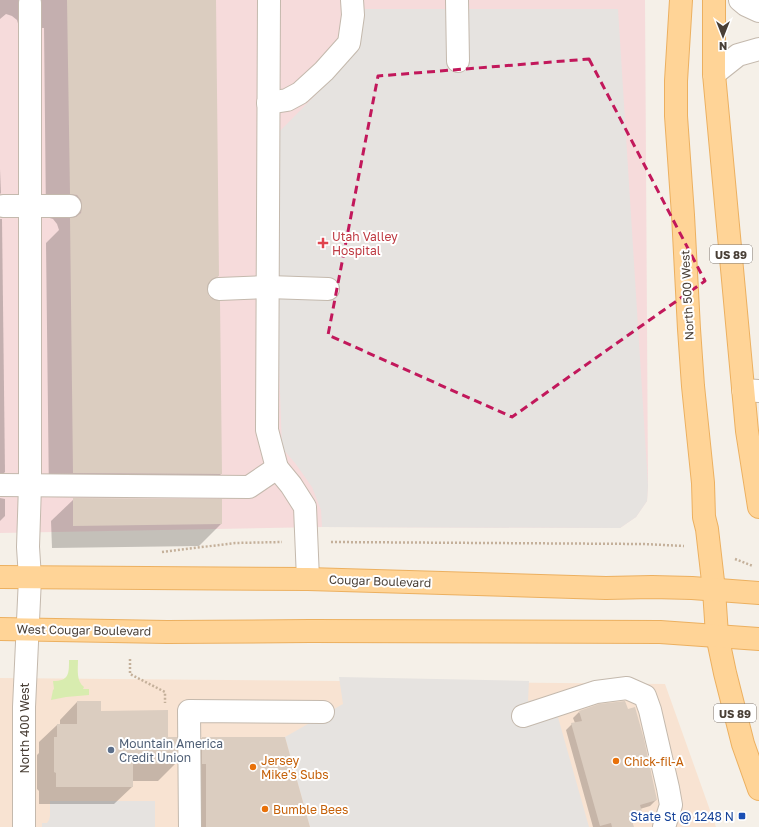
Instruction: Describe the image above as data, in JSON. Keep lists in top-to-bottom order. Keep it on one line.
{"streets":{"main road":["US 89","North 500 West","Cougar Boulevard","West Cougar Boulevard"],"lane":["North 400 West"]},"crossings":[["US 89","North 500 West"],["US 89","Cougar Boulevard"],["US 89","West Cougar Boulevard"],["North 500 West","Cougar Boulevard"],["Cougar Boulevard","North 400 West"],["West Cougar Boulevard","North 400 West"]],"places":{"health":["Utah Valley Hospital"],"other":["Mountain America Credit Union","Chick-fil-A","Jersey Mike's Subs","Bumble Bees"],"transit":["State St @ 1248 N"]},"north":"bottom"}
